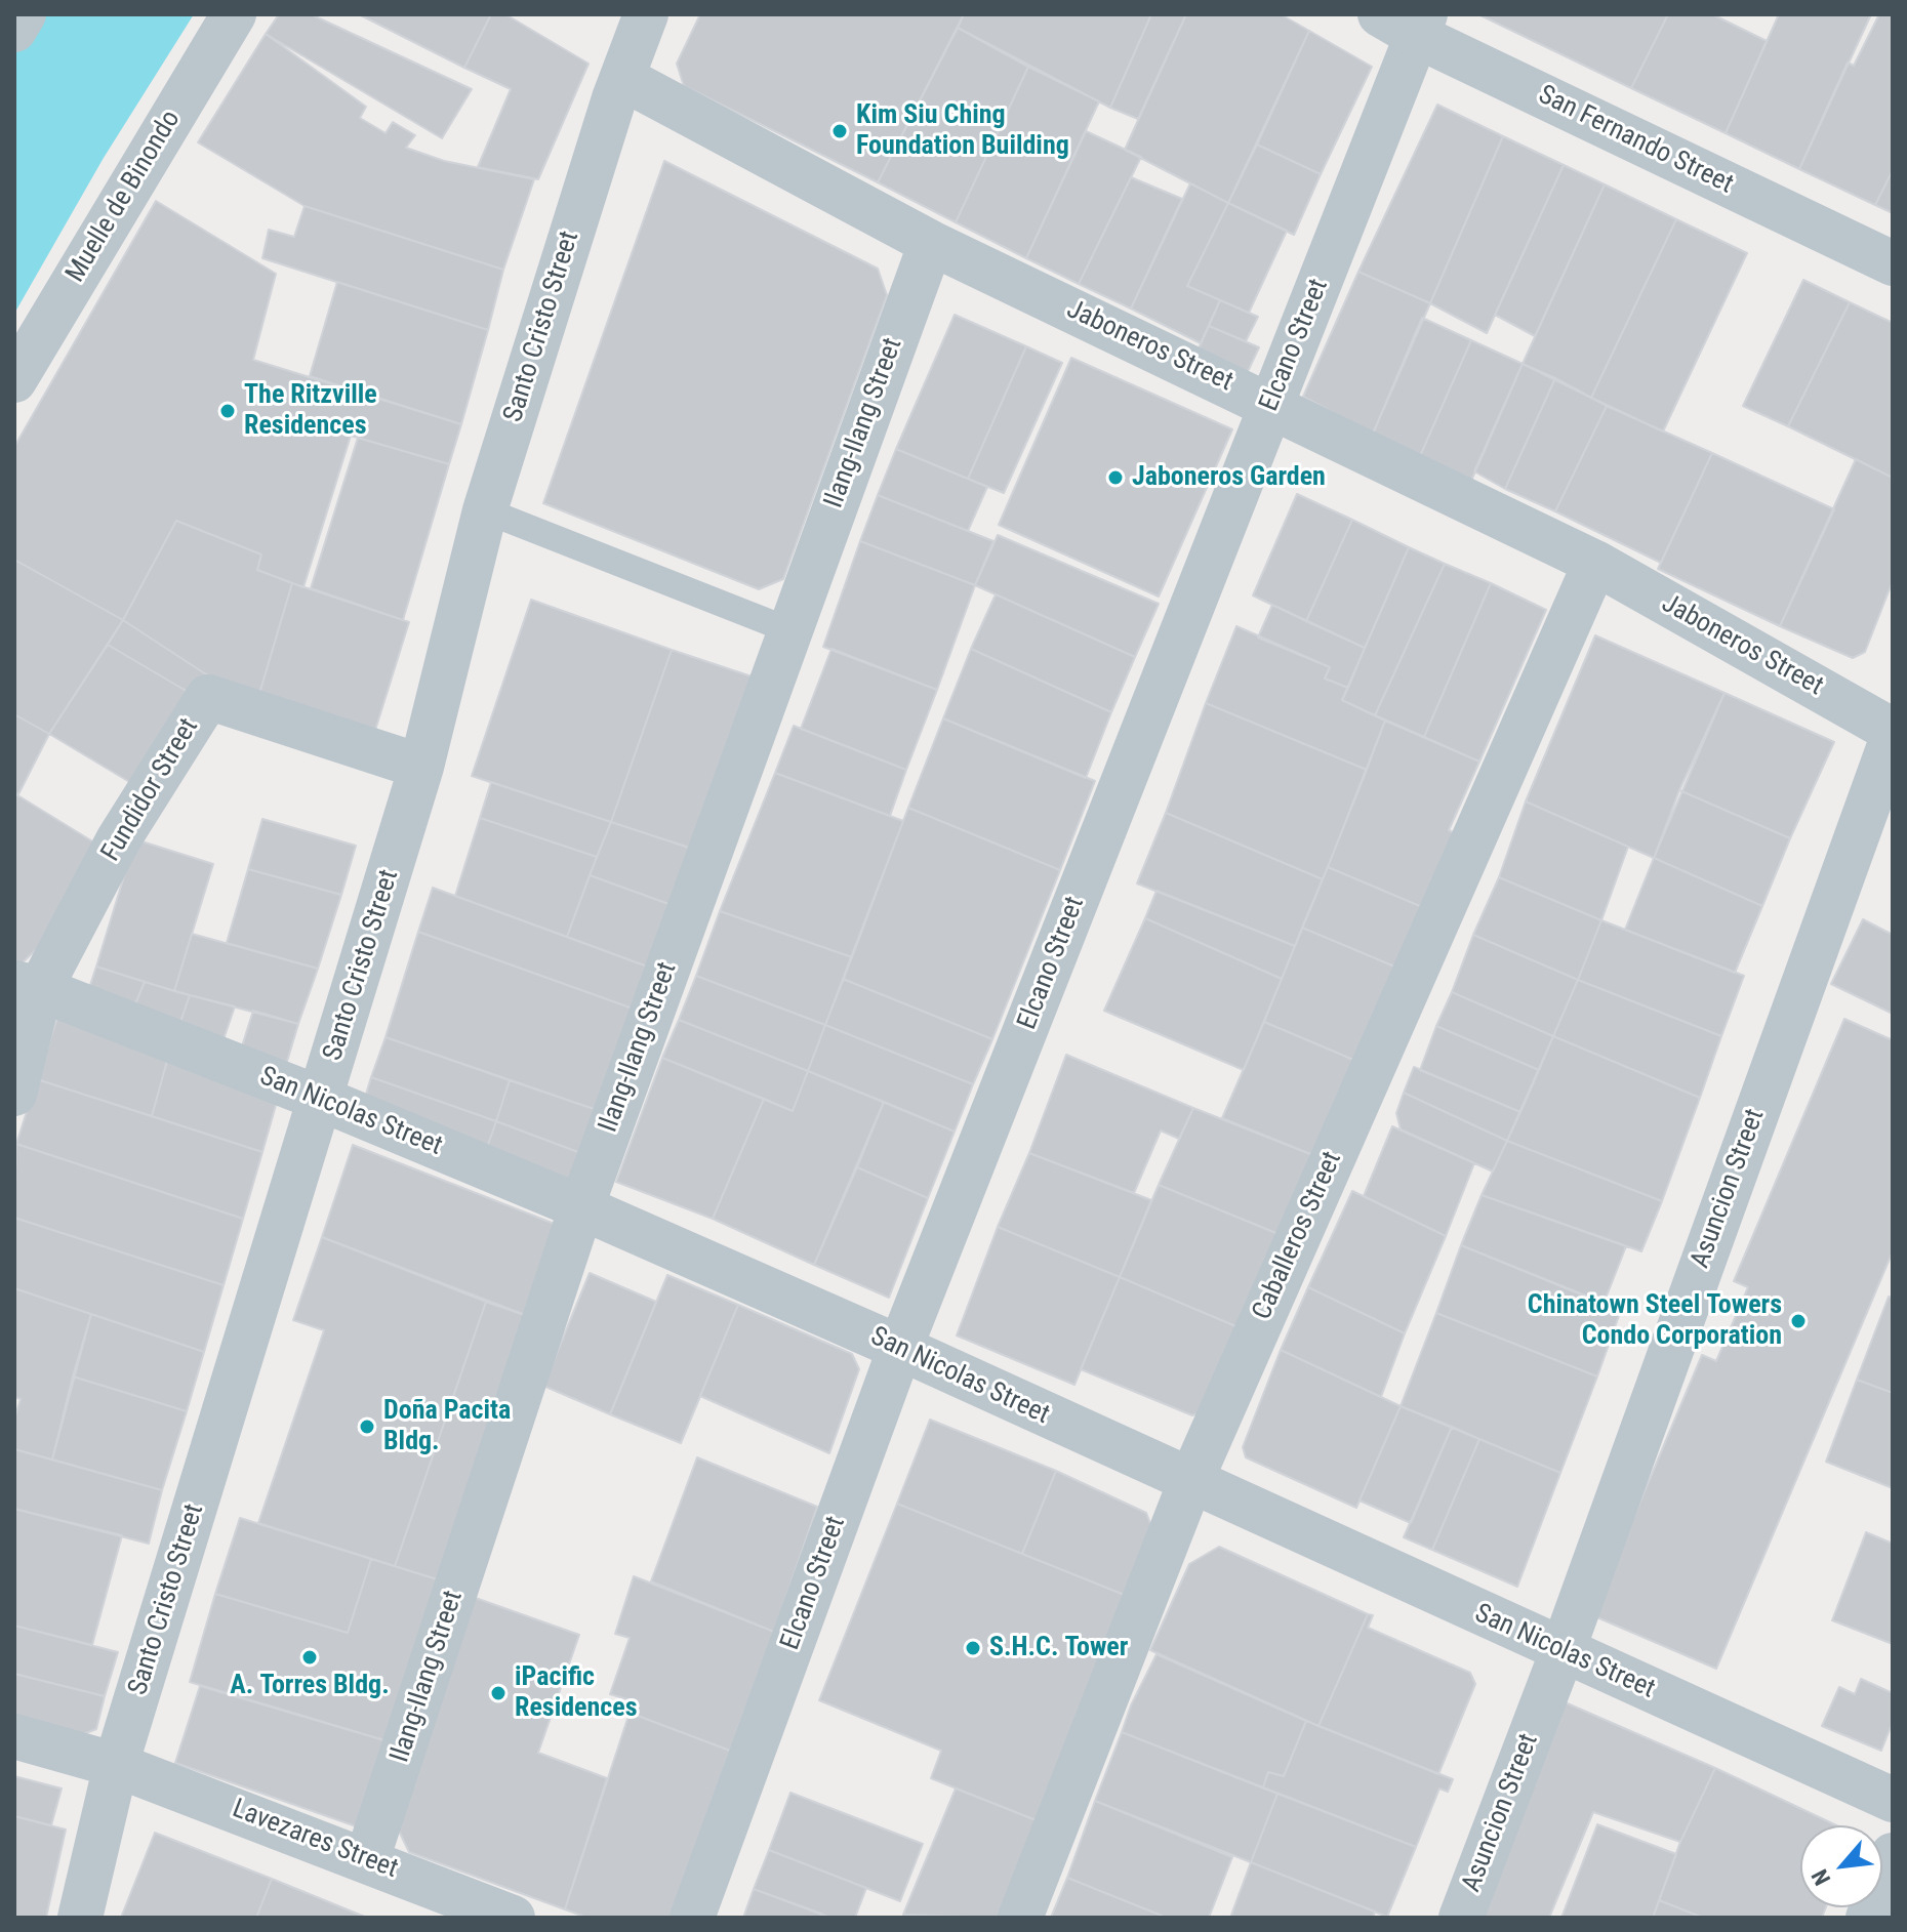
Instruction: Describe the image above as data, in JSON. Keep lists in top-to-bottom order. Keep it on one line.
{"streets":{"street":["San Fernando Street","Muelle de Binondo","Santo Cristo Street","Elcano Street","Jaboneros Street","Ilang-Ilang Street","Fundidor Street","San Nicolas Street","Asuncion Street","Caballeros Street","Lavezares Street"]},"crossings":[["San Fernando Street","Elcano Street"],["Santo Cristo Street","Jaboneros Street"],["Santo Cristo Street","Fundidor Street"],["Santo Cristo Street","San Nicolas Street"],["Santo Cristo Street","Lavezares Street"],["Elcano Street","Jaboneros Street"],["Elcano Street","San Nicolas Street"],["Jaboneros Street","Ilang-Ilang Street"],["Jaboneros Street","Asuncion Street"],["Jaboneros Street","Caballeros Street"],["Ilang-Ilang Street","San Nicolas Street"],["Ilang-Ilang Street","Lavezares Street"],["Fundidor Street","San Nicolas Street"],["San Nicolas Street","Asuncion Street"],["San Nicolas Street","Caballeros Street"]],"places":["Kim Siu Ching Foundation Building","The Ritzville Residences","Jaboneros Garden","Chinatown Steel Towers Condo Corporation","Doña Pacita Bldg.","S.H.C. Tower","A. Torres Bldg.","iPacific Residences"],"north":"bottom left"}
